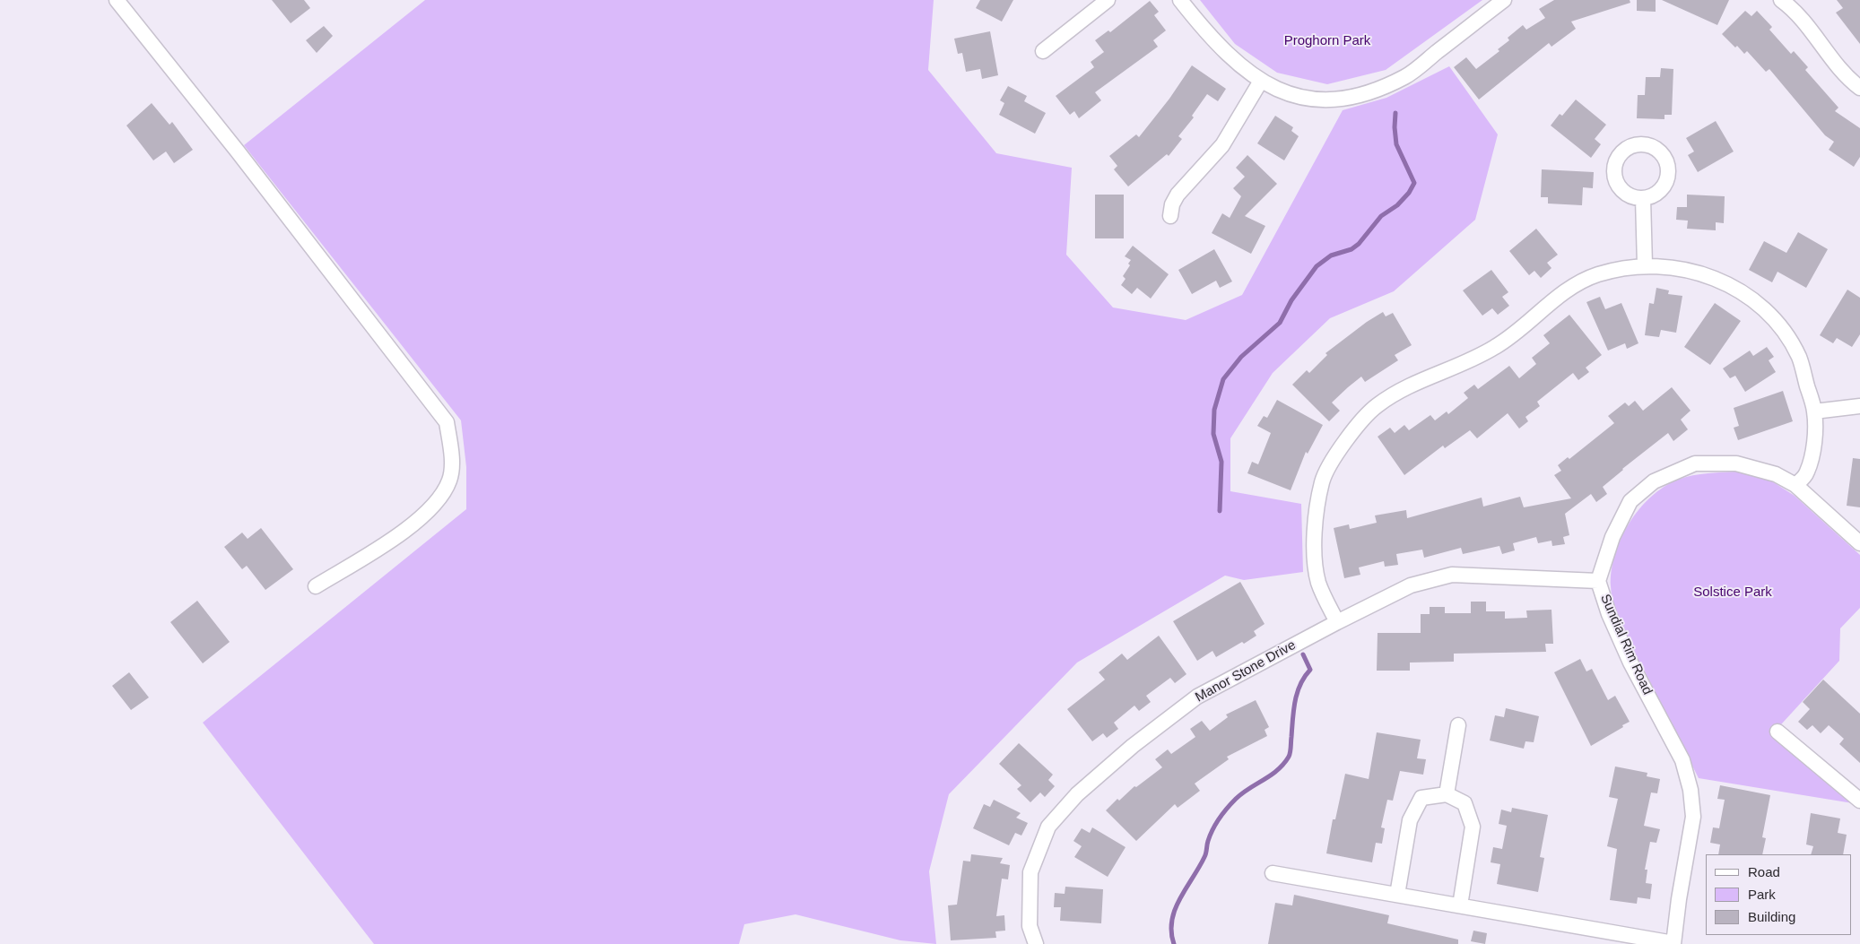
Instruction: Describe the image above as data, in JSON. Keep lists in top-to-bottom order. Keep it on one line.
{"streets":{"street":["Sundial Rim Road","Manor Stone Drive"]},"crossings":[["Sundial Rim Road","Manor Stone Drive"]],"parks":["Proghorn Park","Solstice Park"],"legend":["Road","Park","Building"]}
